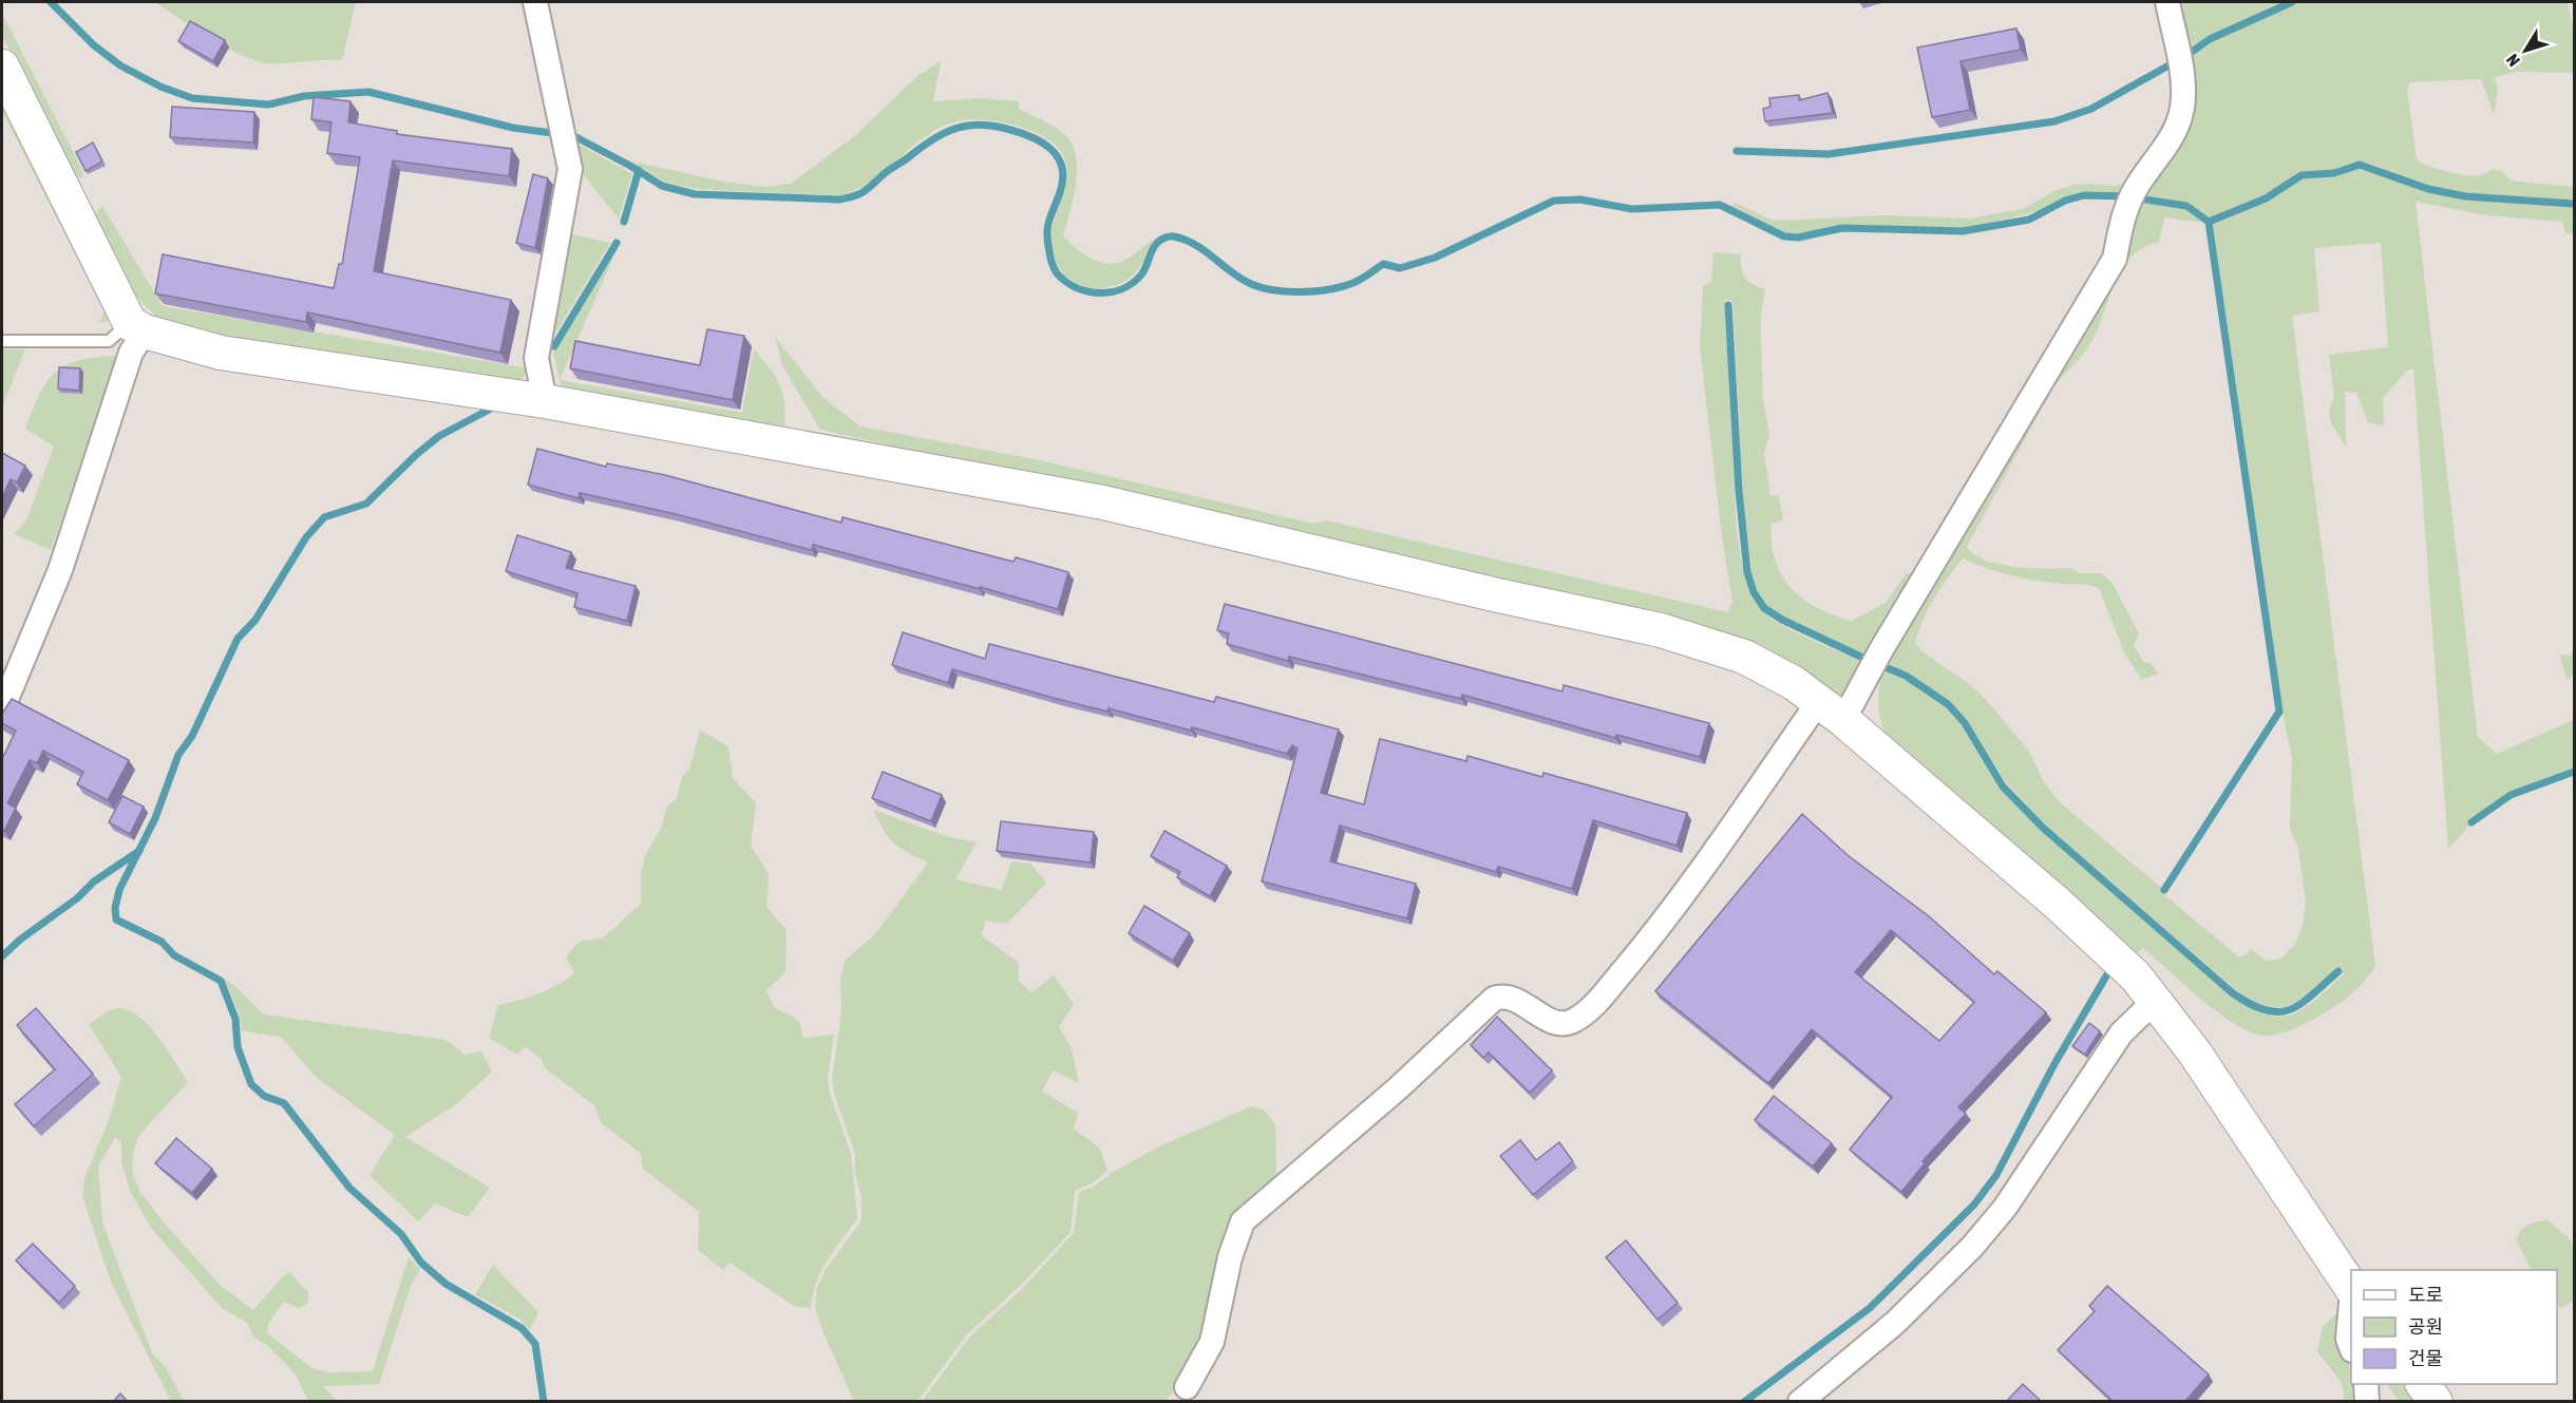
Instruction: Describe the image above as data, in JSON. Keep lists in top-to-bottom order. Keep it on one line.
{"legend":["도로","공원","건물"],"north":"bottom left"}
